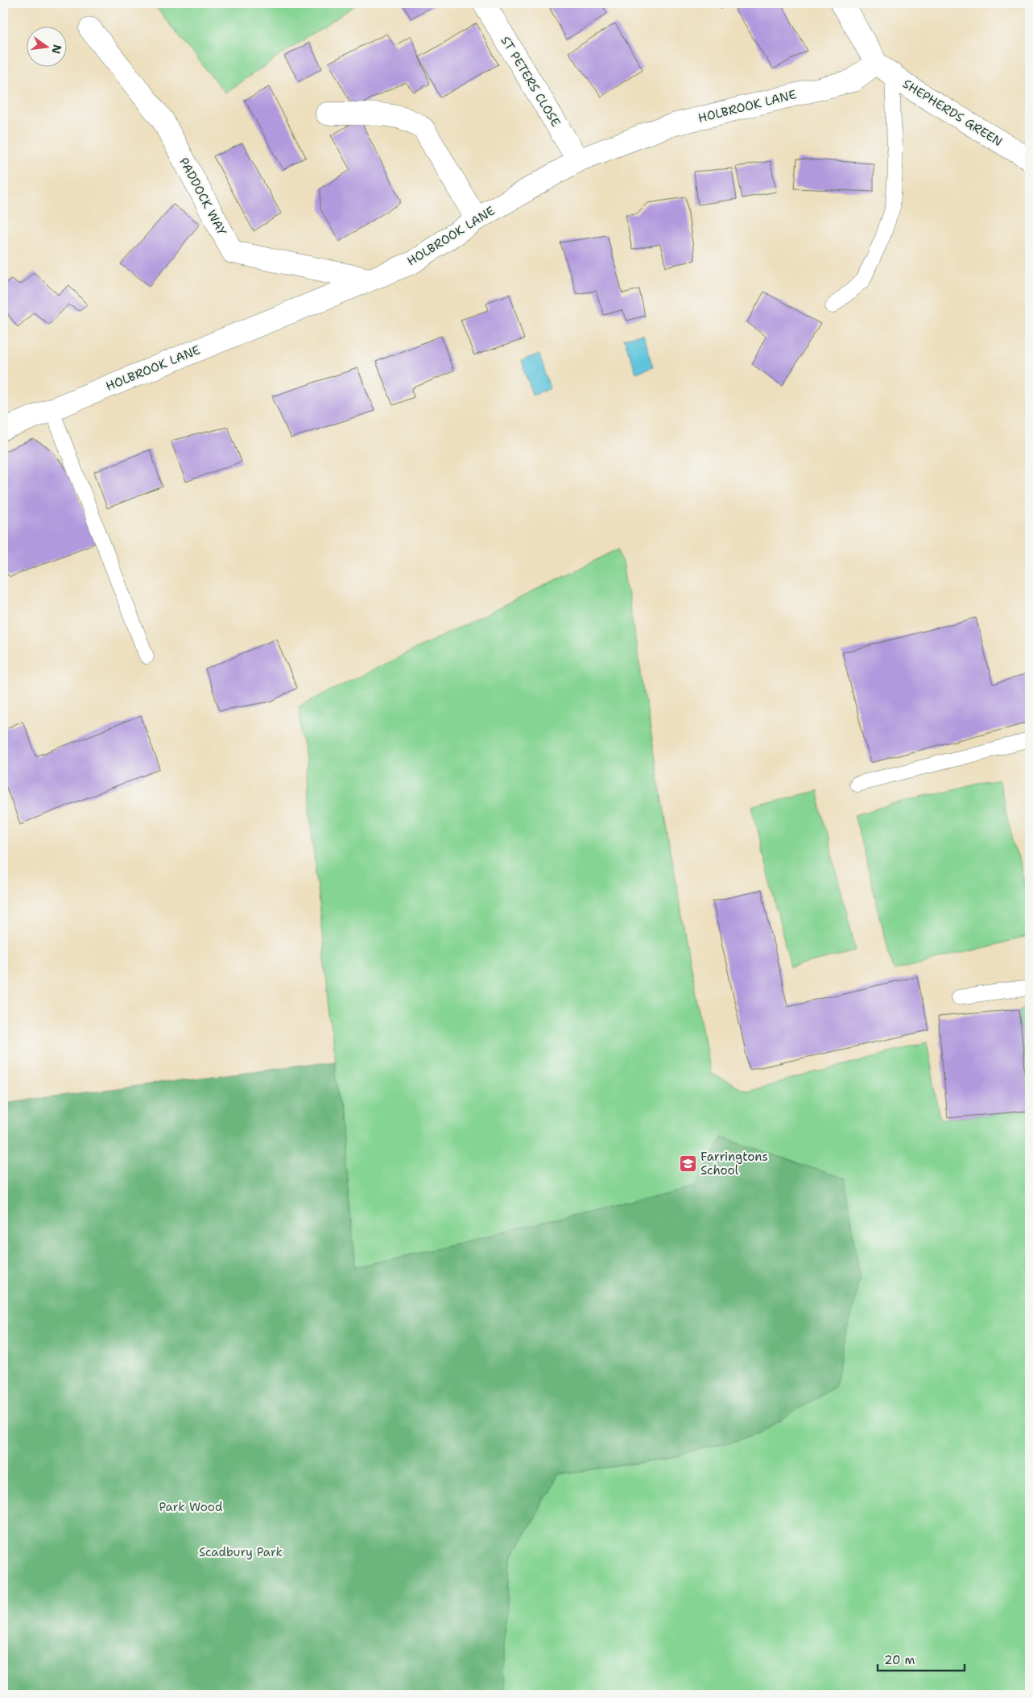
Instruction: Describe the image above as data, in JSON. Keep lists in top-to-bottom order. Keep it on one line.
{"streets":{"street":["ST PETERS CLOSE","HOLBROOK LANE","SHEPHERDS GREEN","PADDOCK WAY"]},"crossings":[["ST PETERS CLOSE","HOLBROOK LANE"],["HOLBROOK LANE","SHEPHERDS GREEN"],["HOLBROOK LANE","PADDOCK WAY"]],"parks":["Park Wood","Scadbury Park"],"places":{"school or university":["Farringtons School"]},"scale_bar":"20 m","north":"right"}
